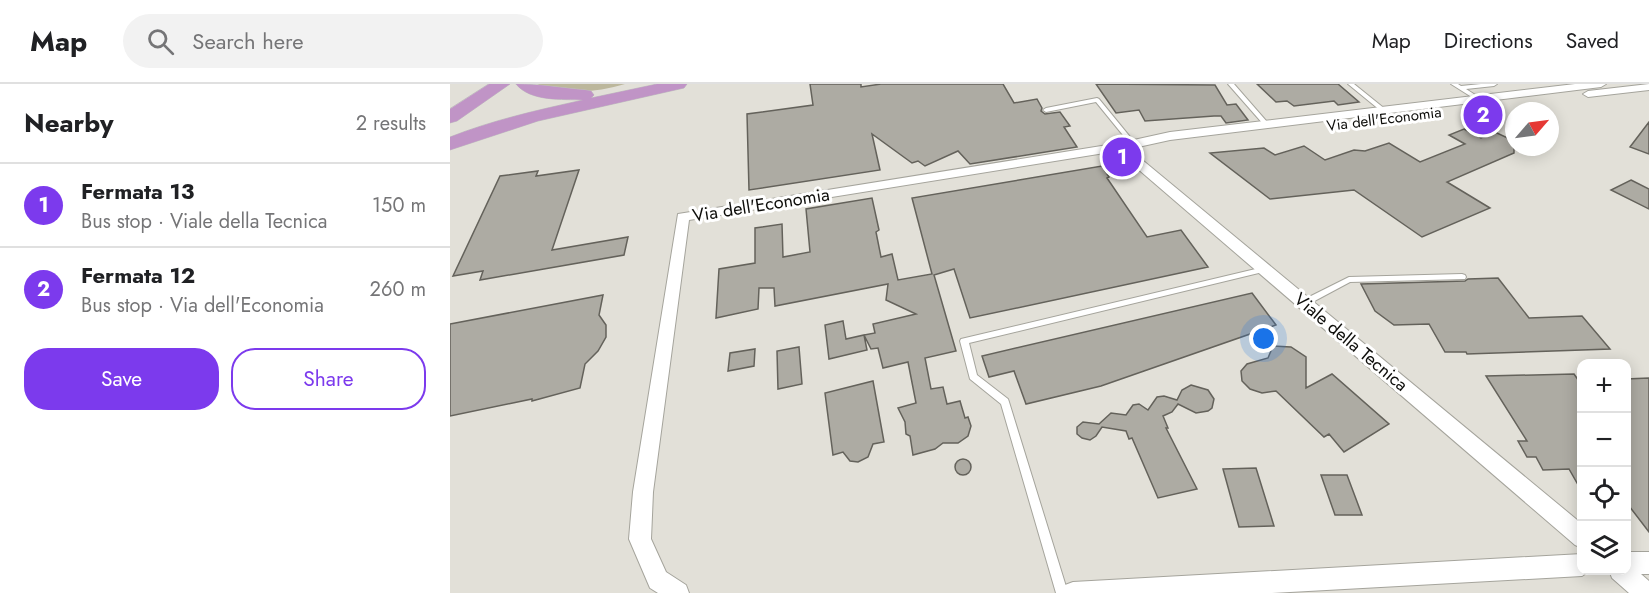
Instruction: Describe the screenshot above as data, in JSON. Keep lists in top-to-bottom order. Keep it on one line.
{"streets":{"street":["Via dell'Economia","Viale della Tecnica"]},"crossings":[["Via dell'Economia","Viale della Tecnica"]],"north":"top right","page":{"header":"Map","search":"Search here","nav":["Map","Directions","Saved"],"heading":["Nearby","2 results"],"pins":["2","1"],"list":[{"mark":"1","name":"Fermata 13","note":"Bus stop · Viale della Tecnica","value":"150 m"},{"mark":"2","name":"Fermata 12","note":"Bus stop · Via dell'Economia","value":"260 m"}],"buttons":["Save","Share"],"map_buttons":["+","−"]}}
